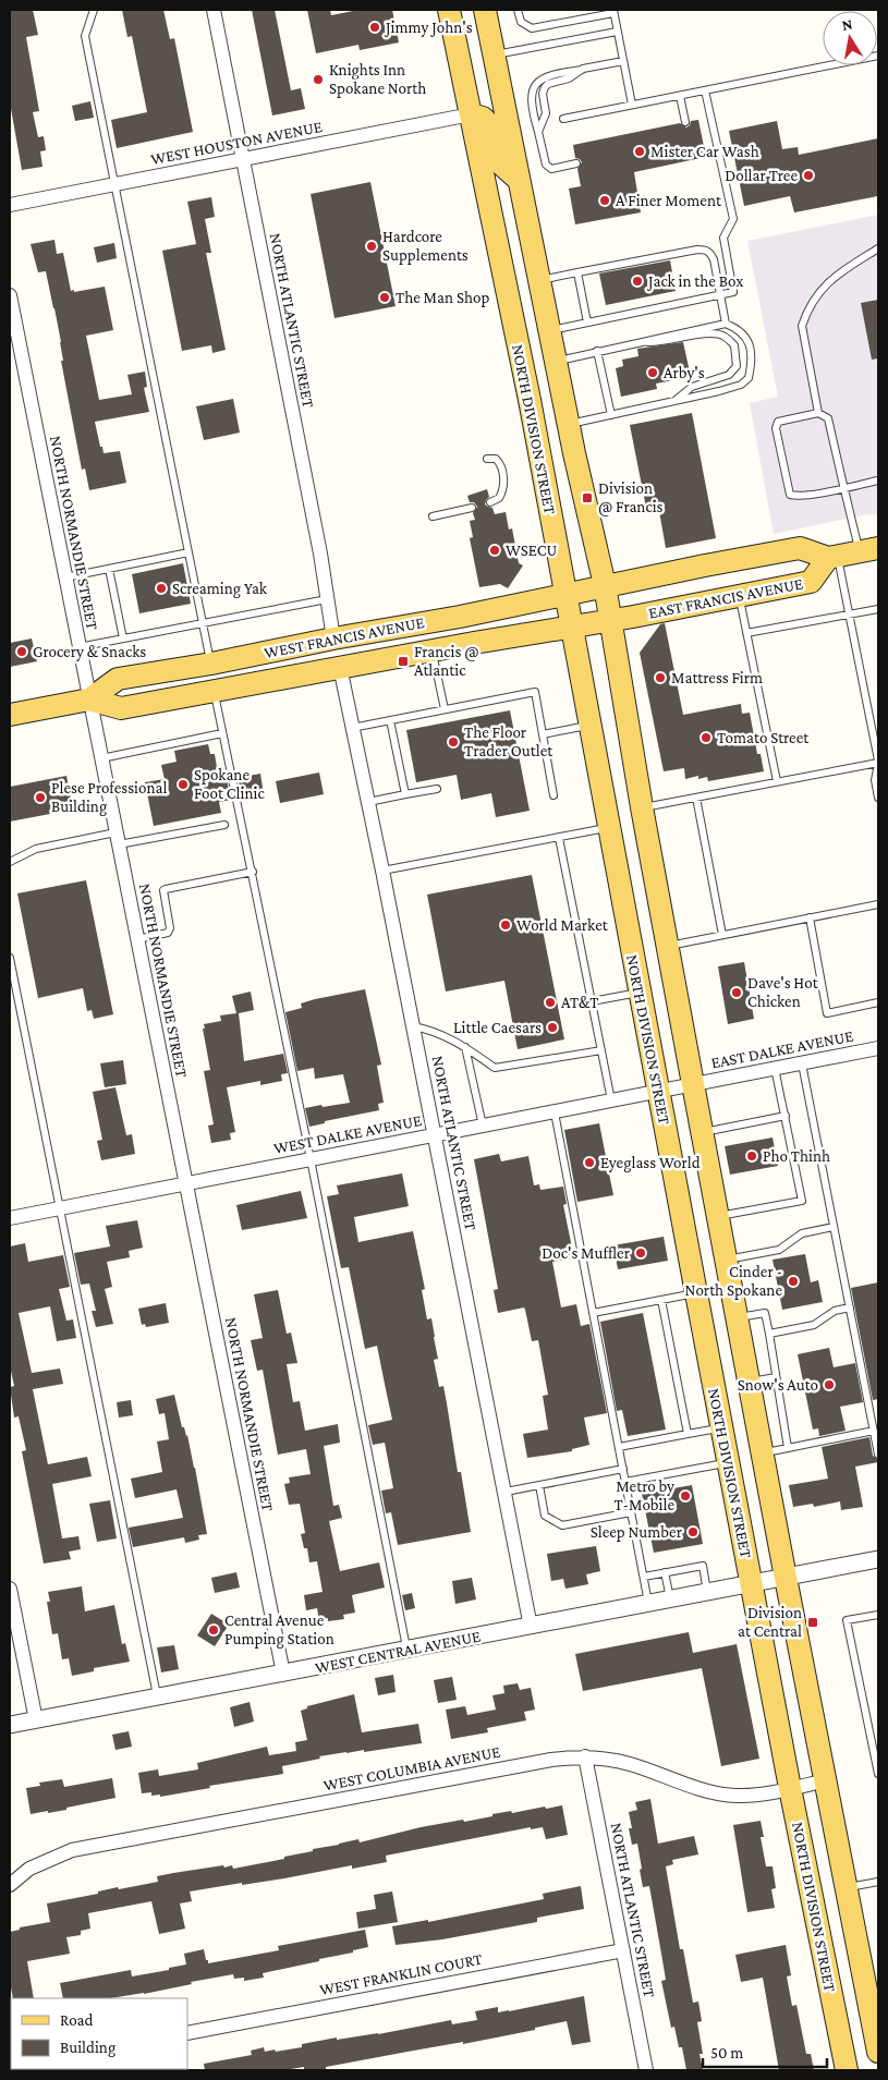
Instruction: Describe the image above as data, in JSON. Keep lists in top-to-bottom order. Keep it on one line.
{"streets":{"main road":["NORTH DIVISION STREET","EAST FRANCIS AVENUE","WEST FRANCIS AVENUE"],"street":["WEST HOUSTON AVENUE","NORTH ATLANTIC STREET","NORTH NORMANDIE STREET","EAST DALKE AVENUE","WEST DALKE AVENUE","WEST CENTRAL AVENUE","WEST COLUMBIA AVENUE","WEST FRANKLIN COURT"]},"crossings":[["WEST HOUSTON AVENUE","NORTH ATLANTIC STREET"],["WEST HOUSTON AVENUE","NORTH DIVISION STREET"],["NORTH ATLANTIC STREET","WEST FRANCIS AVENUE"],["NORTH ATLANTIC STREET","WEST DALKE AVENUE"],["NORTH ATLANTIC STREET","WEST CENTRAL AVENUE"],["NORTH ATLANTIC STREET","WEST COLUMBIA AVENUE"],["NORTH ATLANTIC STREET","WEST FRANKLIN COURT"],["NORTH DIVISION STREET","WEST FRANCIS AVENUE"],["NORTH DIVISION STREET","WEST DALKE AVENUE"],["NORTH DIVISION STREET","WEST CENTRAL AVENUE"],["NORTH DIVISION STREET","WEST COLUMBIA AVENUE"],["NORTH NORMANDIE STREET","WEST FRANCIS AVENUE"],["NORTH NORMANDIE STREET","WEST DALKE AVENUE"],["NORTH NORMANDIE STREET","WEST CENTRAL AVENUE"],["EAST FRANCIS AVENUE","WEST FRANCIS AVENUE"],["EAST DALKE AVENUE","WEST DALKE AVENUE"]],"places":{"other":["Jimmy John's","Knights Inn Spokane North","Mister Car Wash","Dollar Tree","A Finer Moment","Hardcore Supplements","Jack in the Box","The Man Shop","Arby's","WSECU","Screaming Yak","Grocery & Snacks","Mattress Firm","Tomato Street","The Floor Trader Outlet","Spokane Foot Clinic","Plese Professional Building","World Market","Dave's Hot Chicken","AT&T","Little Caesars","Pho Thinh","Eyeglass World","Doc's Muffler","Cinder - North Spokane","Snow's Auto","Metro by T-Mobile","Sleep Number","Central Avenue Pumping Station"],"transit":["Division @ Francis","Francis @ Atlantic","Division at Central"]},"legend":["Road","Building"],"scale_bar":"50 m","north":"top"}
